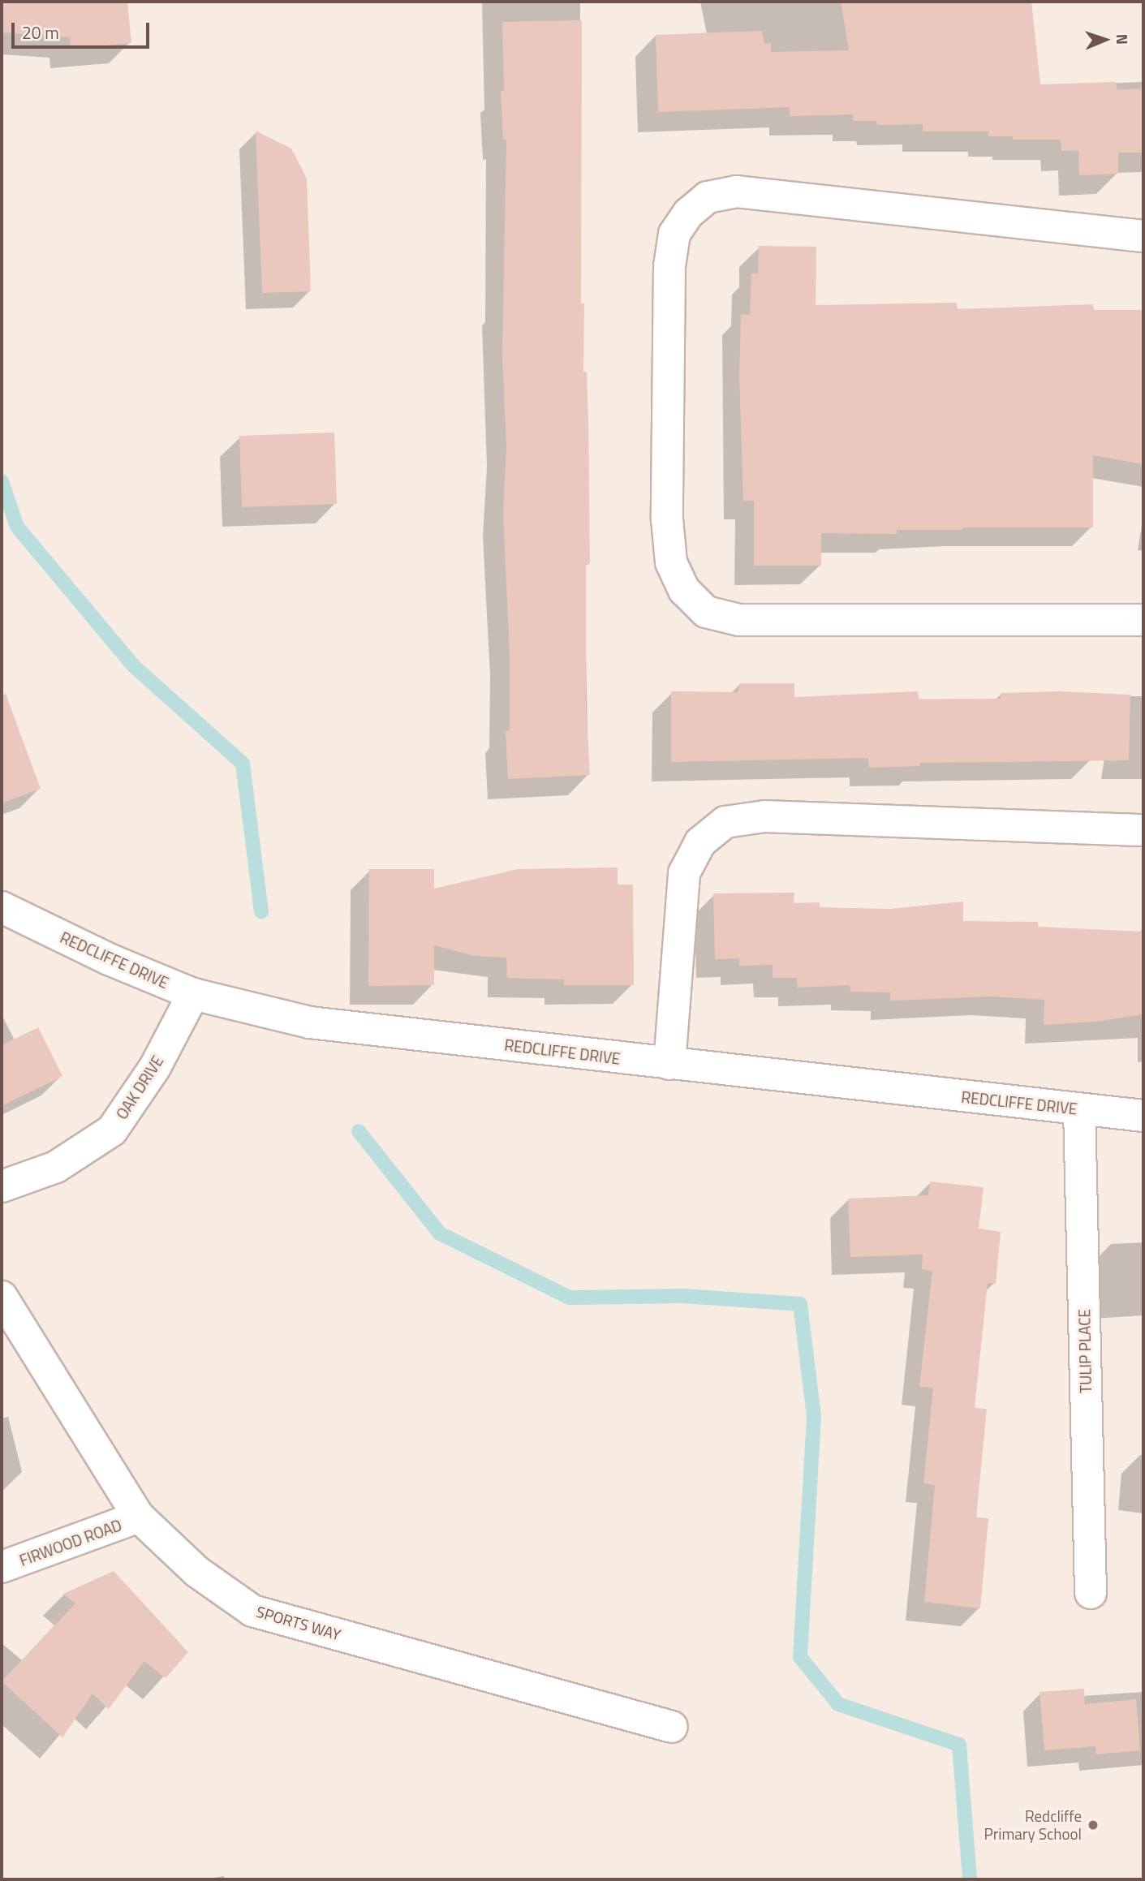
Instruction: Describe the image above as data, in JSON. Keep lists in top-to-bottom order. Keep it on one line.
{"streets":{"street":["REDCLIFFE DRIVE","OAK DRIVE","TULIP PLACE","FIRWOOD ROAD","SPORTS WAY"]},"crossings":[["REDCLIFFE DRIVE","OAK DRIVE"],["REDCLIFFE DRIVE","TULIP PLACE"],["FIRWOOD ROAD","SPORTS WAY"]],"places":["Redcliffe Primary School"],"scale_bar":"20 m","north":"right"}
